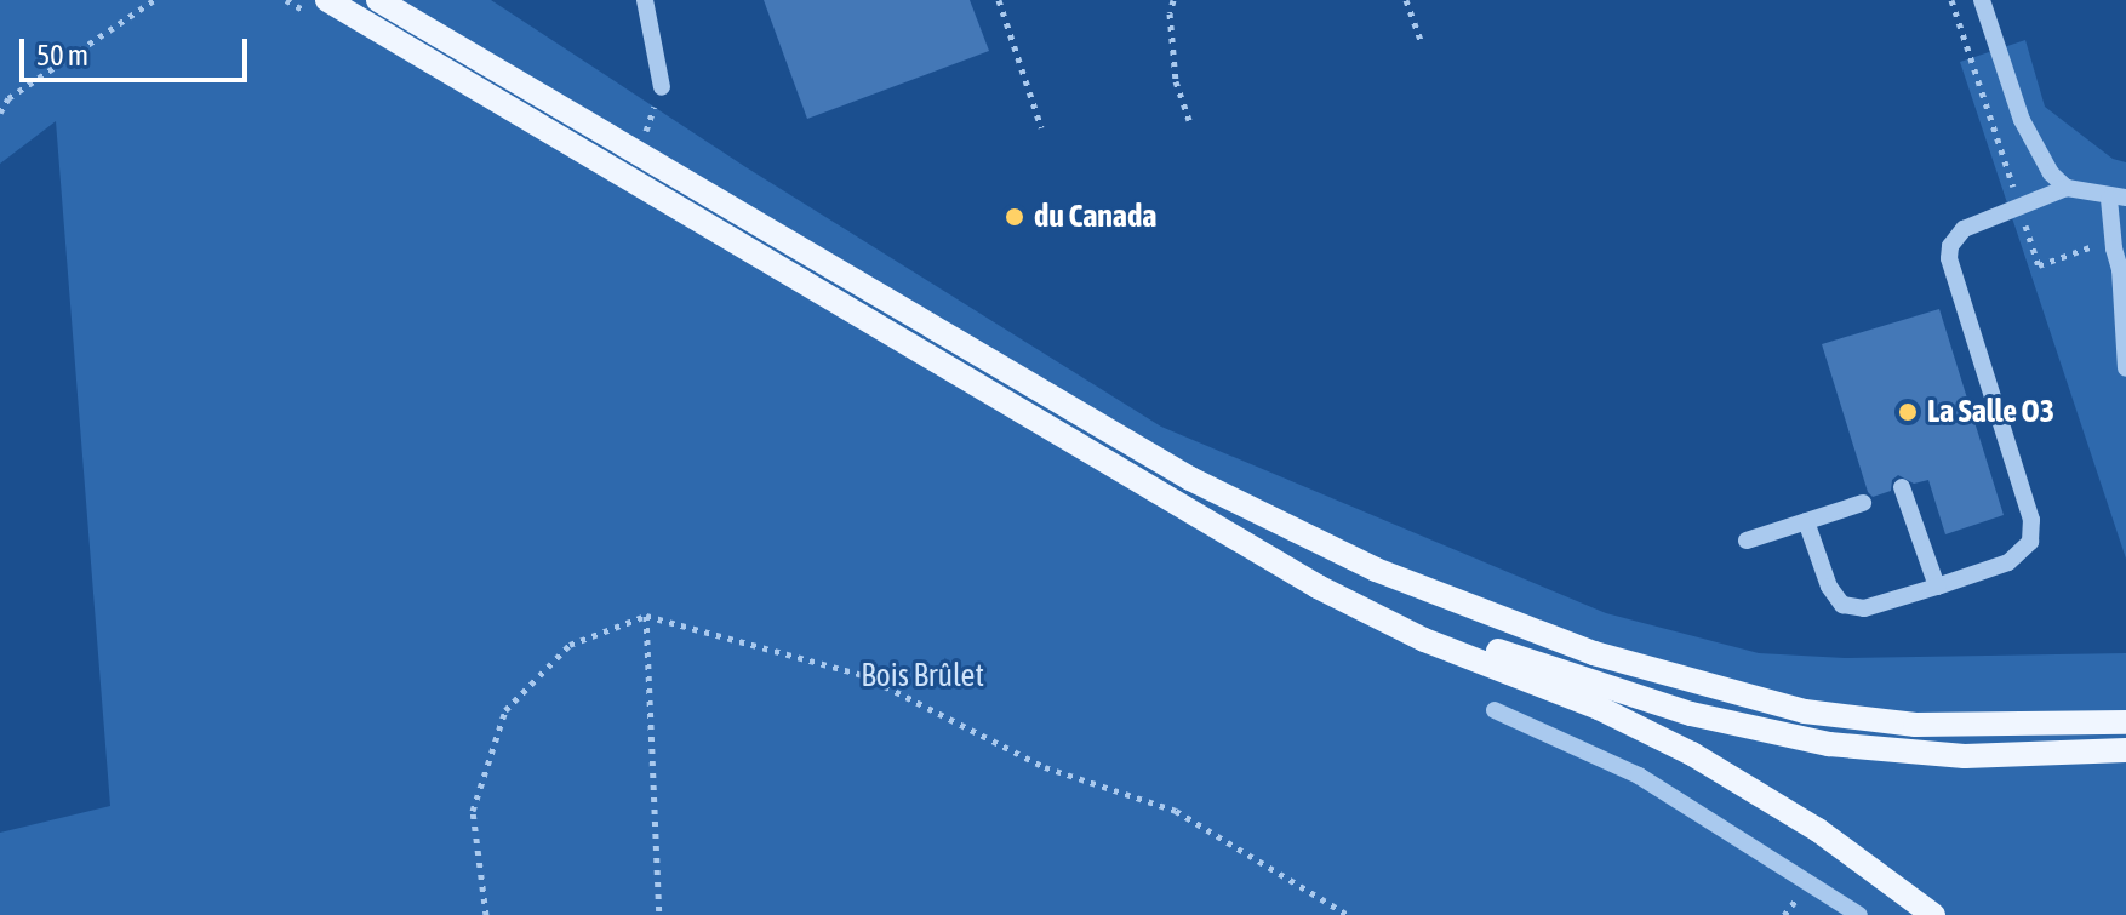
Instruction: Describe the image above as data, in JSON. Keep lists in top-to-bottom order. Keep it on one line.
{"parks":["Bois Brûlet"],"places":["du Canada","La Salle O3"],"scale_bar":"50 m"}
